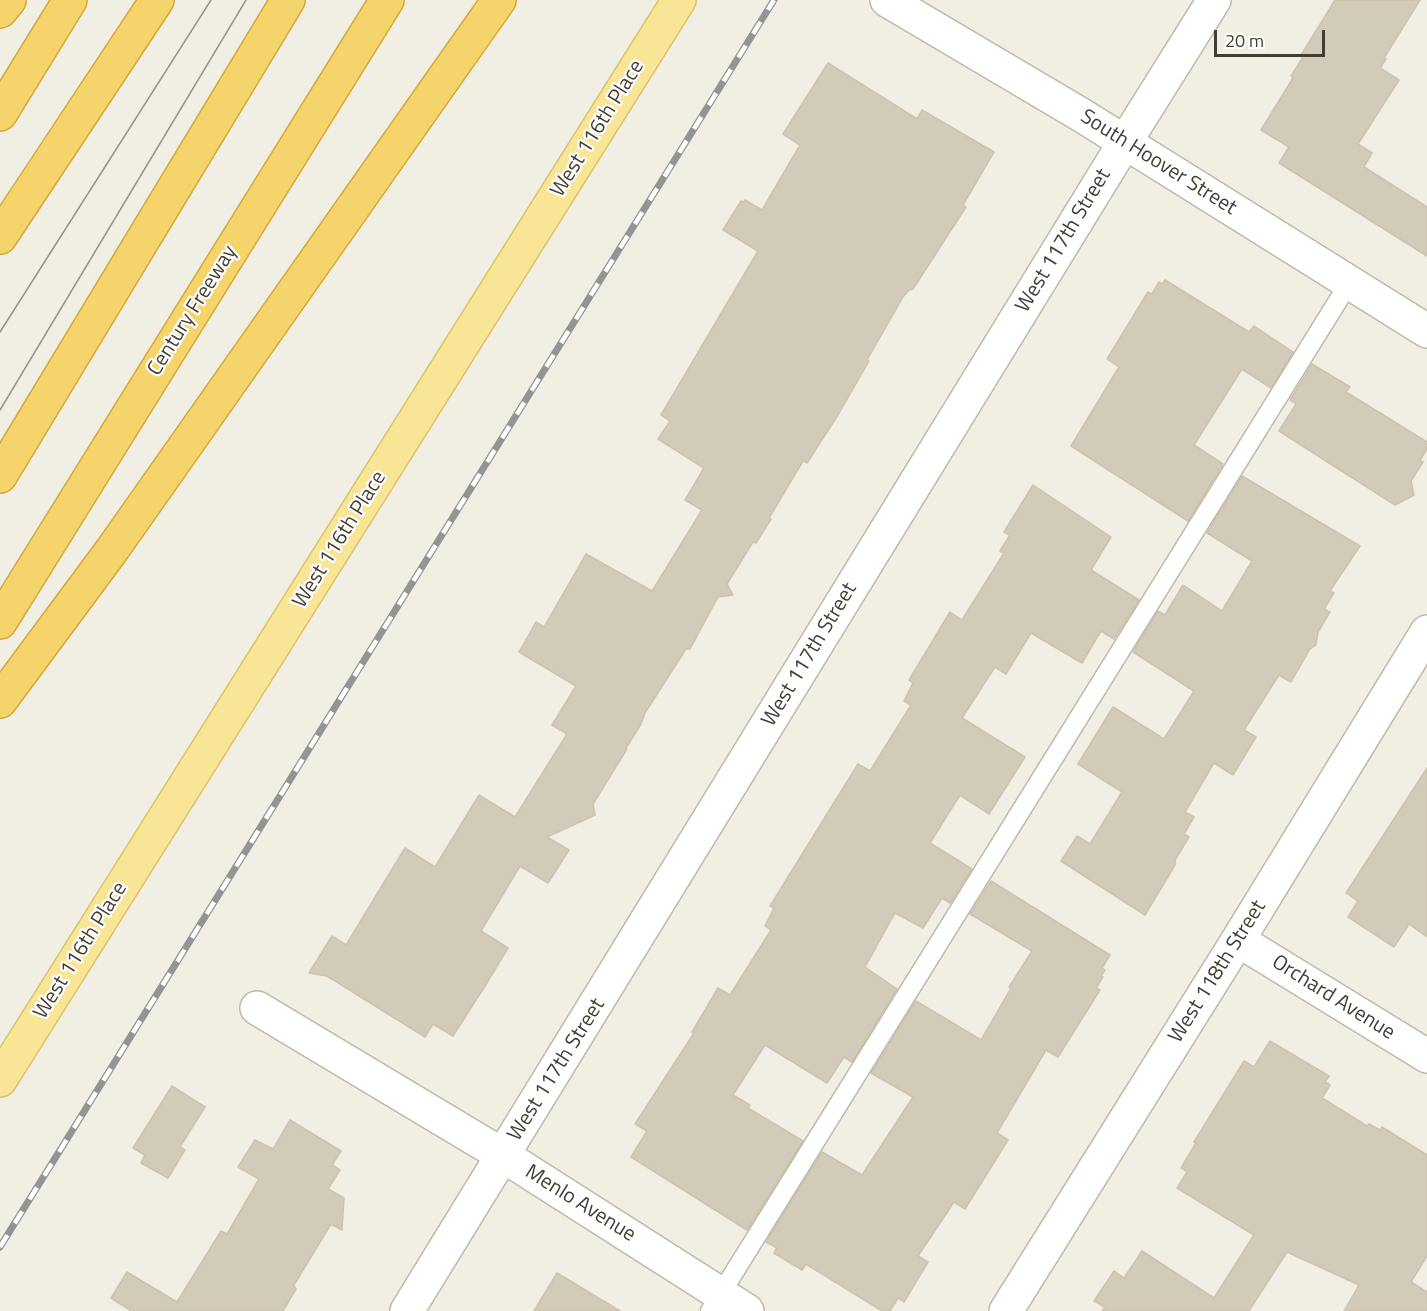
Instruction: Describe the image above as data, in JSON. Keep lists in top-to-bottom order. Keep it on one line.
{"streets":{"highway":["Century Freeway"],"main road":["West 116th Place"],"street":["South Hoover Street","West 117th Street","West 118th Street","Orchard Avenue","Menlo Avenue"]},"crossings":[["South Hoover Street","West 117th Street"],["West 117th Street","Menlo Avenue"],["West 118th Street","Orchard Avenue"]],"scale_bar":"20 m"}
